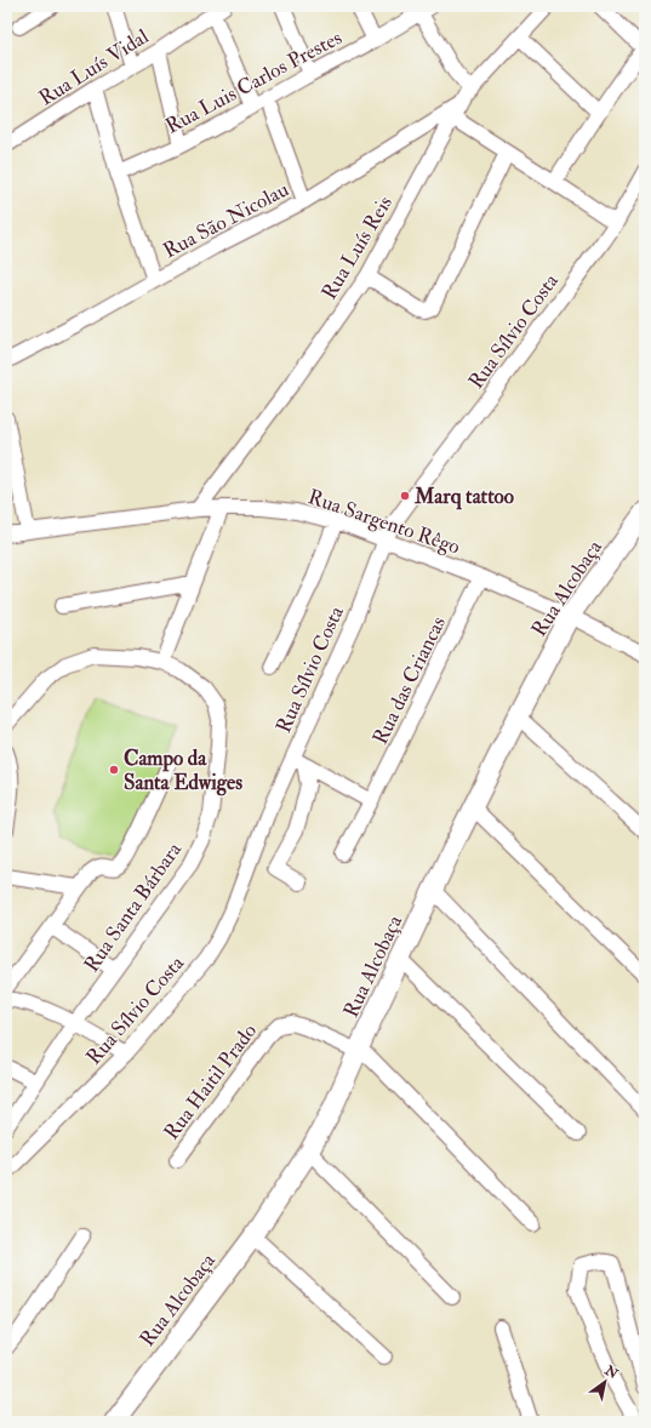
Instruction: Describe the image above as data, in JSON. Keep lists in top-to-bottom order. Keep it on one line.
{"streets":{"main road":["Rua Alcobaça"],"street":["Rua Luís Vidal","Rua Luis Carlos Prestes","Rua São Nicolau","Rua Luís Reis","Rua Sílvio Costa","Rua Sargento Rêgo","Rua das Criancas","Rua Santa Bárbara","Rua Haitil Prado"]},"crossings":[["Rua São Nicolau","Rua Luís Reis"],["Rua Luís Reis","Rua Sargento Rêgo"],["Rua Sílvio Costa","Rua Sargento Rêgo"],["Rua Sargento Rêgo","Rua Alcobaça"],["Rua Sargento Rêgo","Rua das Criancas"],["Rua Alcobaça","Rua Haitil Prado"]],"places":["Marq tattoo","Campo da Santa Edwiges"],"north":"top right"}
